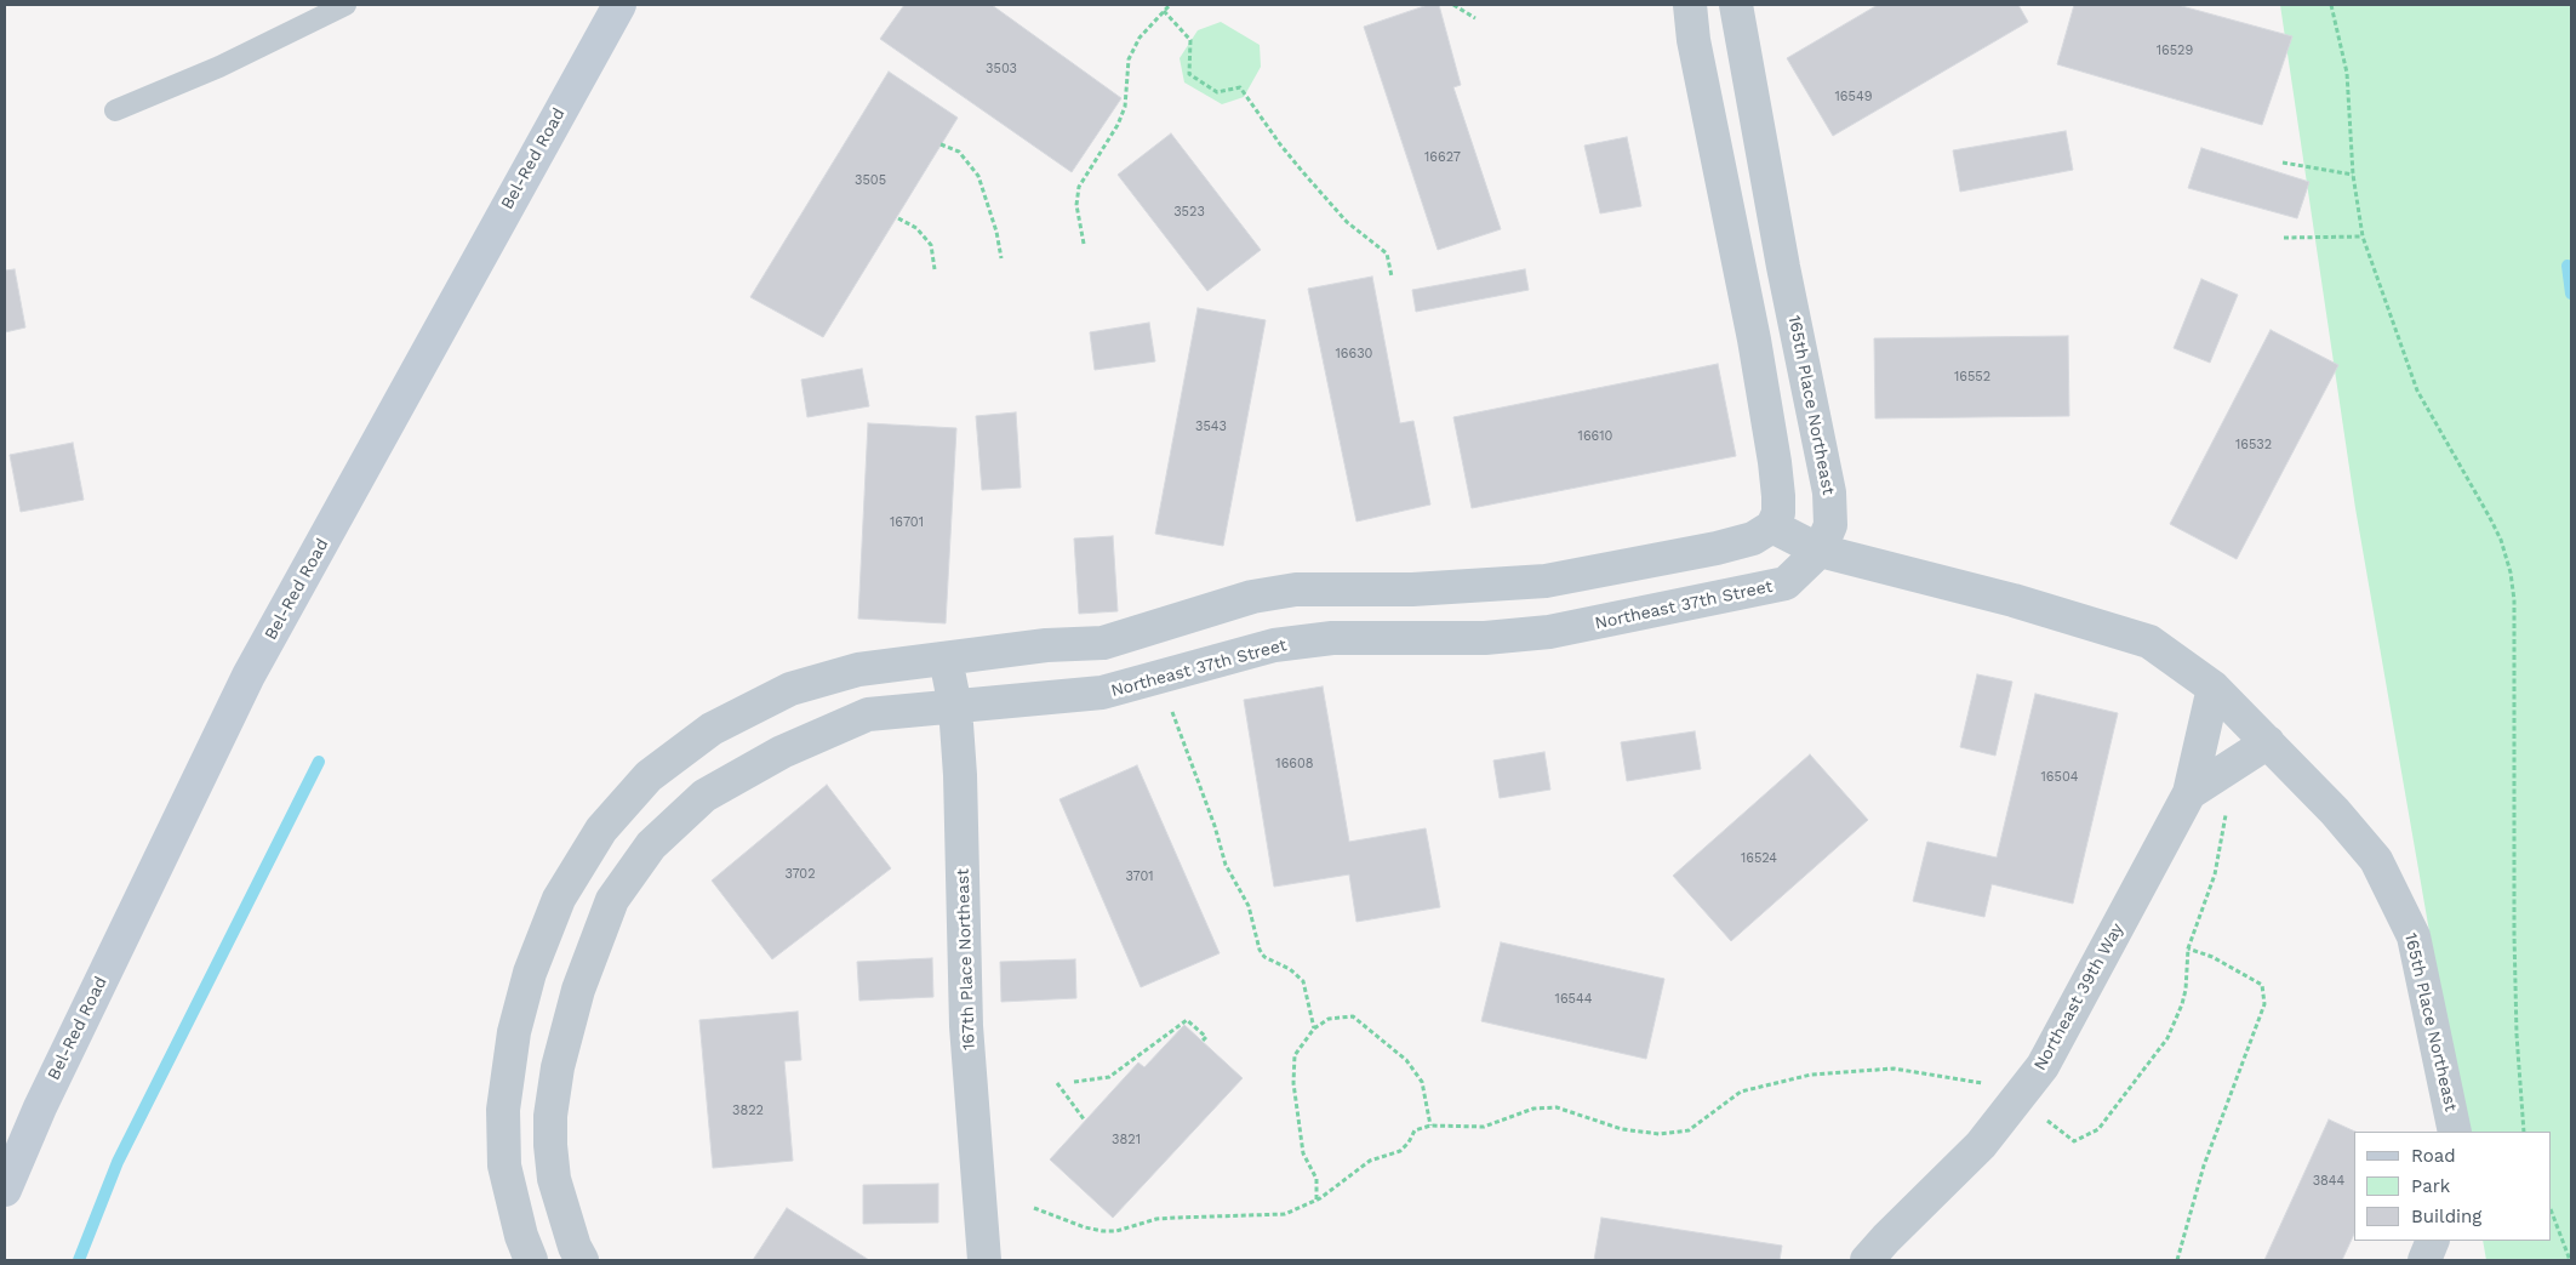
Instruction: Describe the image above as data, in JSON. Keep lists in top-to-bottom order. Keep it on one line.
{"streets":{"main road":["Bel-Red Road"],"street":["165th Place Northeast","Northeast 37th Street","167th Place Northeast","Northeast 39th Way"]},"crossings":[["165th Place Northeast","Northeast 37th Street"],["Northeast 37th Street","167th Place Northeast"]],"house_numbers":["16529","3503","16549","16627","3505","3523","16630","16552","3543","16610","16532","16701","16608","16504","16524","3702","3701","16544","3822","3821","3844"],"legend":["Road","Park","Building"]}
